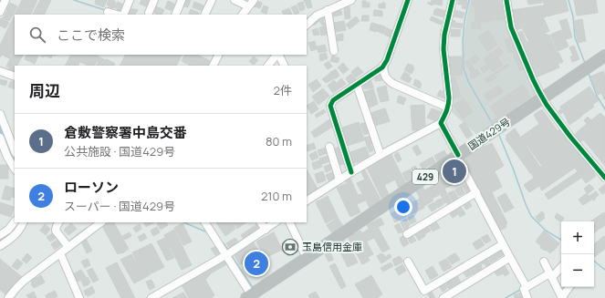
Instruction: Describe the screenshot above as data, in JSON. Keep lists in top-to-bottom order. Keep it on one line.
{"streets":{"highway":["国道429号","429"]},"places":{"bank":["玉島信用金庫"]},"page":{"search":"ここで検索","heading":["周辺","2件"],"list":[{"mark":"1","name":"倉敷警察署中島交番","note":"公共施設 · 国道429号","value":"80 m"},{"mark":"2","name":"ローソン","note":"スーパー · 国道429号","value":"210 m"}],"pins":["1","2"],"map_buttons":["+","−"]}}
